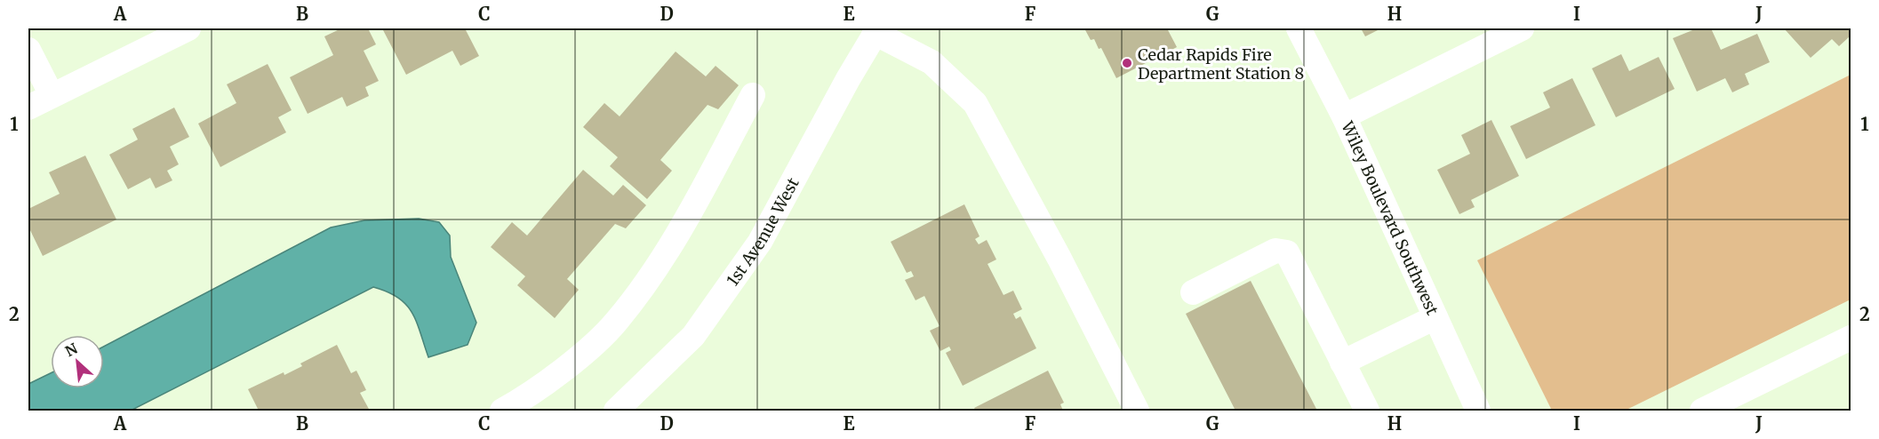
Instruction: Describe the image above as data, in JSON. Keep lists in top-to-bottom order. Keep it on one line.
{"streets":{"street":["Wiley Boulevard Southwest","1st Avenue West"]},"places":["Cedar Rapids Fire Department Station 8"],"north":"top left","grid":{"columns":["A","B","C","D","E","F","G","H","I","J"],"rows":["1","2"]}}
